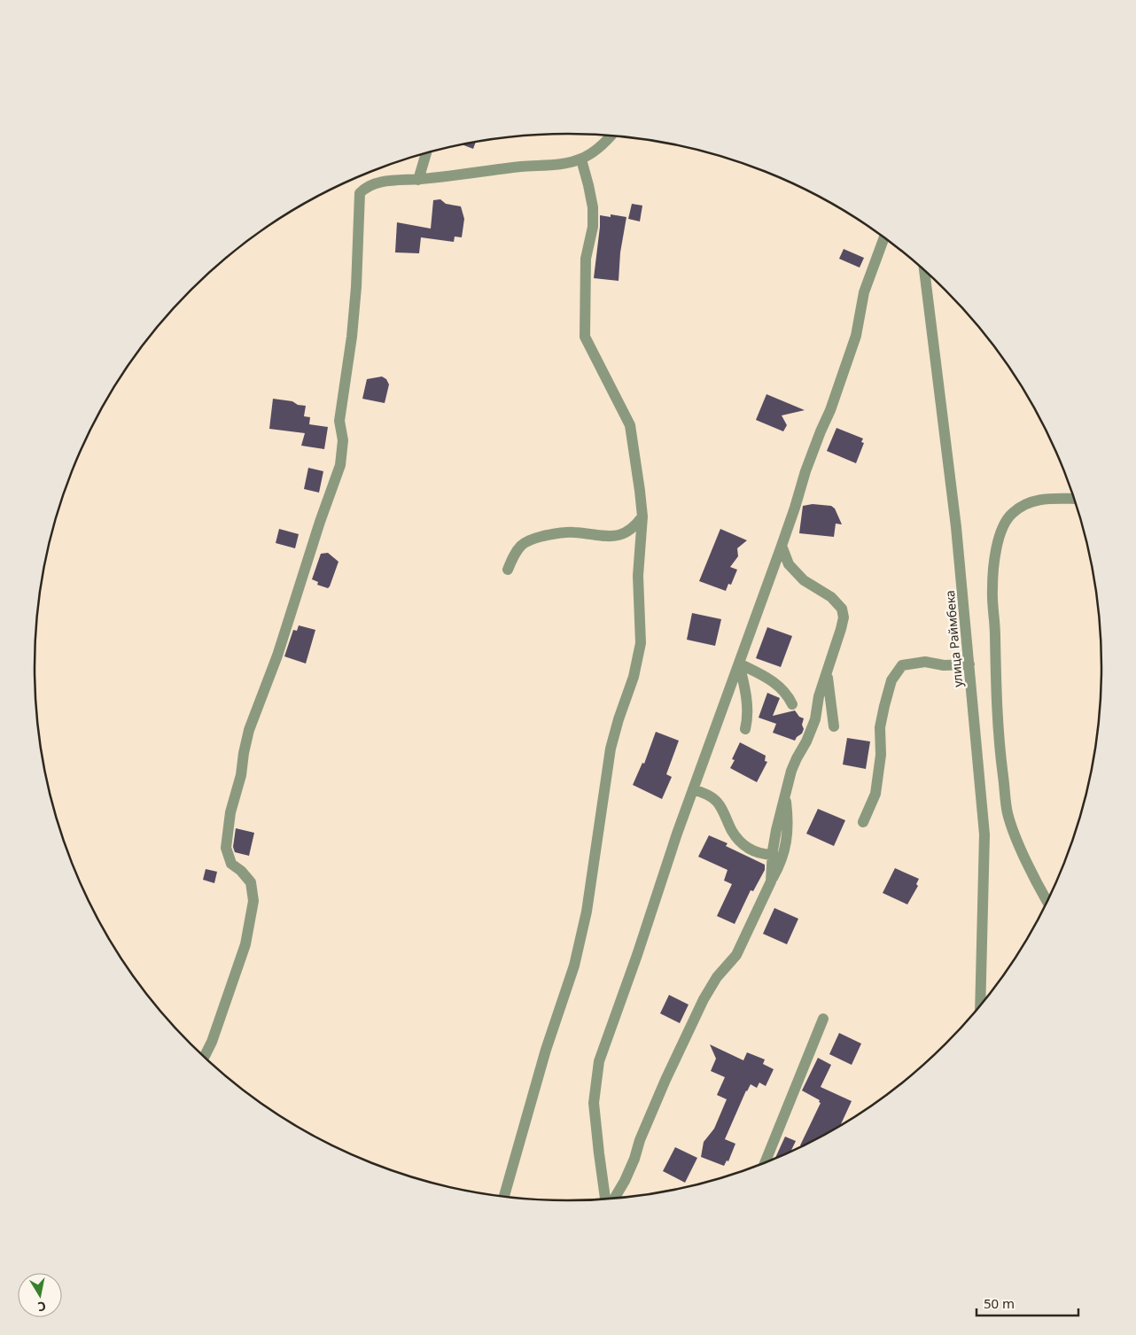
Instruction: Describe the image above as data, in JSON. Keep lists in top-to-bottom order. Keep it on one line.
{"streets":{"street":["улица Раймбека"]},"scale_bar":"50 m","north":"bottom"}
